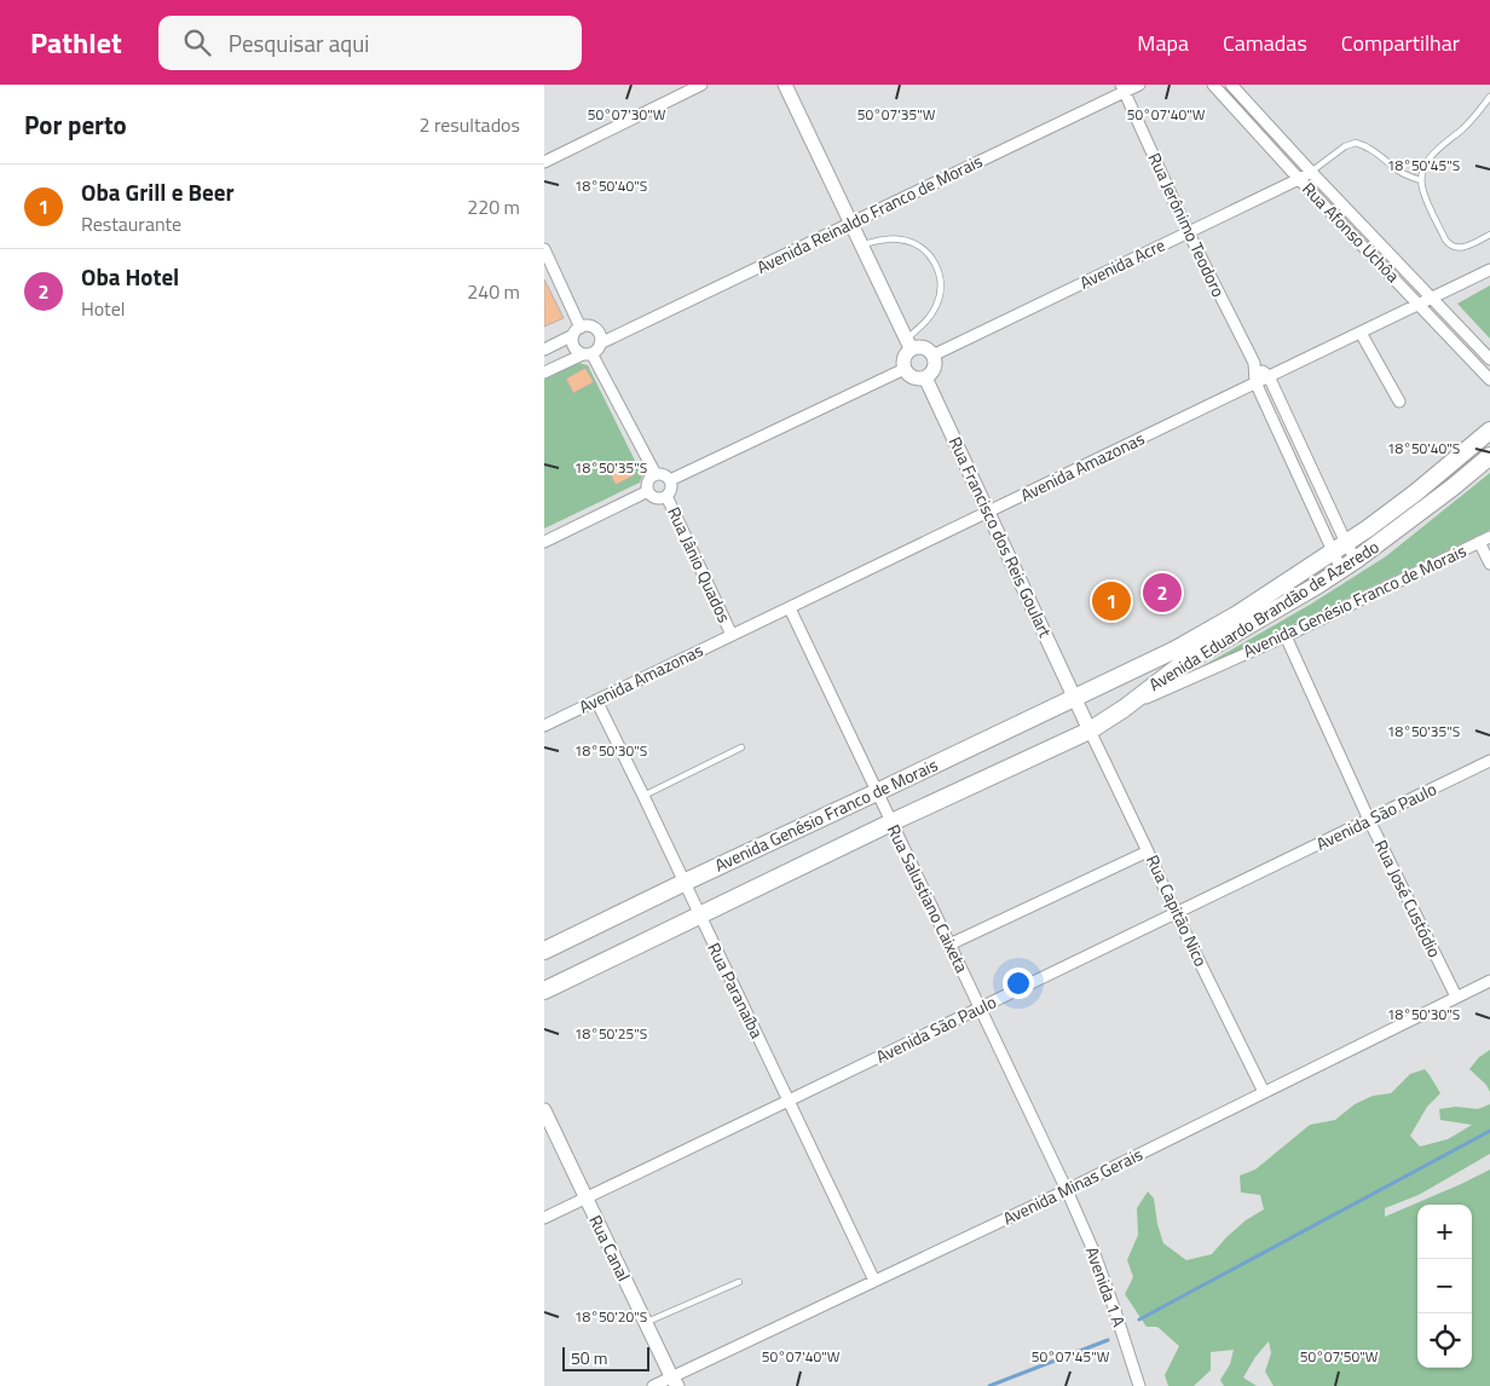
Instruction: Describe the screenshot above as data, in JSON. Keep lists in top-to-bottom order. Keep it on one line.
{"streets":{"main road":["Avenida Genésio Franco de Morais","Avenida Eduardo Brandão de Azeredo"],"street":["Avenida Reinaldo Franco de Morais","Rua Jerônimo Teodoro","Rua Afonso Uchôa","Avenida Acre","Avenida Amazonas","Rua Francisco dos Reis Goulart","Rua Jânio Quados","Avenida São Paulo","Rua Salustiano Caixeta","Rua José Custódio","Rua Capitão Nico","Rua Paranaíba","Avenida Minas Gerais","Rua Canal","Avenida 1 A"]},"crossings":[["Avenida Reinaldo Franco de Morais","Rua Jerônimo Teodoro"],["Rua Jerônimo Teodoro","Avenida Acre"],["Rua Jerônimo Teodoro","Avenida Amazonas"],["Rua Jerônimo Teodoro","Avenida Eduardo Brandão de Azeredo"],["Rua Afonso Uchôa","Avenida Acre"],["Rua Afonso Uchôa","Avenida Amazonas"],["Avenida Acre","Rua Francisco dos Reis Goulart"],["Avenida Amazonas","Rua Francisco dos Reis Goulart"],["Avenida Amazonas","Rua Jânio Quados"],["Avenida Amazonas","Rua Salustiano Caixeta"],["Avenida Amazonas","Rua Paranaíba"],["Rua Francisco dos Reis Goulart","Avenida Genésio Franco de Morais"],["Rua Francisco dos Reis Goulart","Avenida Eduardo Brandão de Azeredo"],["Avenida Genésio Franco de Morais","Avenida Eduardo Brandão de Azeredo"],["Avenida Genésio Franco de Morais","Rua Salustiano Caixeta"],["Avenida Genésio Franco de Morais","Rua José Custódio"],["Avenida Genésio Franco de Morais","Rua Capitão Nico"],["Avenida Genésio Franco de Morais","Rua Paranaíba"],["Avenida São Paulo","Rua Salustiano Caixeta"],["Avenida São Paulo","Rua José Custódio"],["Avenida São Paulo","Rua Capitão Nico"],["Avenida São Paulo","Rua Paranaíba"],["Avenida São Paulo","Rua Canal"],["Rua Salustiano Caixeta","Avenida Minas Gerais"],["Rua Salustiano Caixeta","Avenida 1 A"],["Rua José Custódio","Avenida Minas Gerais"],["Rua Capitão Nico","Avenida Minas Gerais"],["Rua Paranaíba","Avenida Minas Gerais"],["Avenida Minas Gerais","Rua Canal"],["Avenida Minas Gerais","Avenida 1 A"]],"scale_bar":"50 m","page":{"header":"Pathlet","search":"Pesquisar aqui","nav":["Mapa","Camadas","Compartilhar"],"heading":["Por perto","2 resultados"],"list":[{"mark":"1","name":"Oba Grill e Beer","note":"Restaurante","value":"220 m"},{"mark":"2","name":"Oba Hotel","note":"Hotel","value":"240 m"}],"pins":["2","1"],"map_buttons":["+","−"],"scale":"50 m"},"coordinates":["50°07'30\"W","50°07'35\"W","50°07'40\"W","18°50'45\"S","18°50'40\"S","18°50'35\"S","18°50'30\"S","18°50'25\"S","18°50'20\"S","50°07'45\"W","50°07'50\"W"]}
